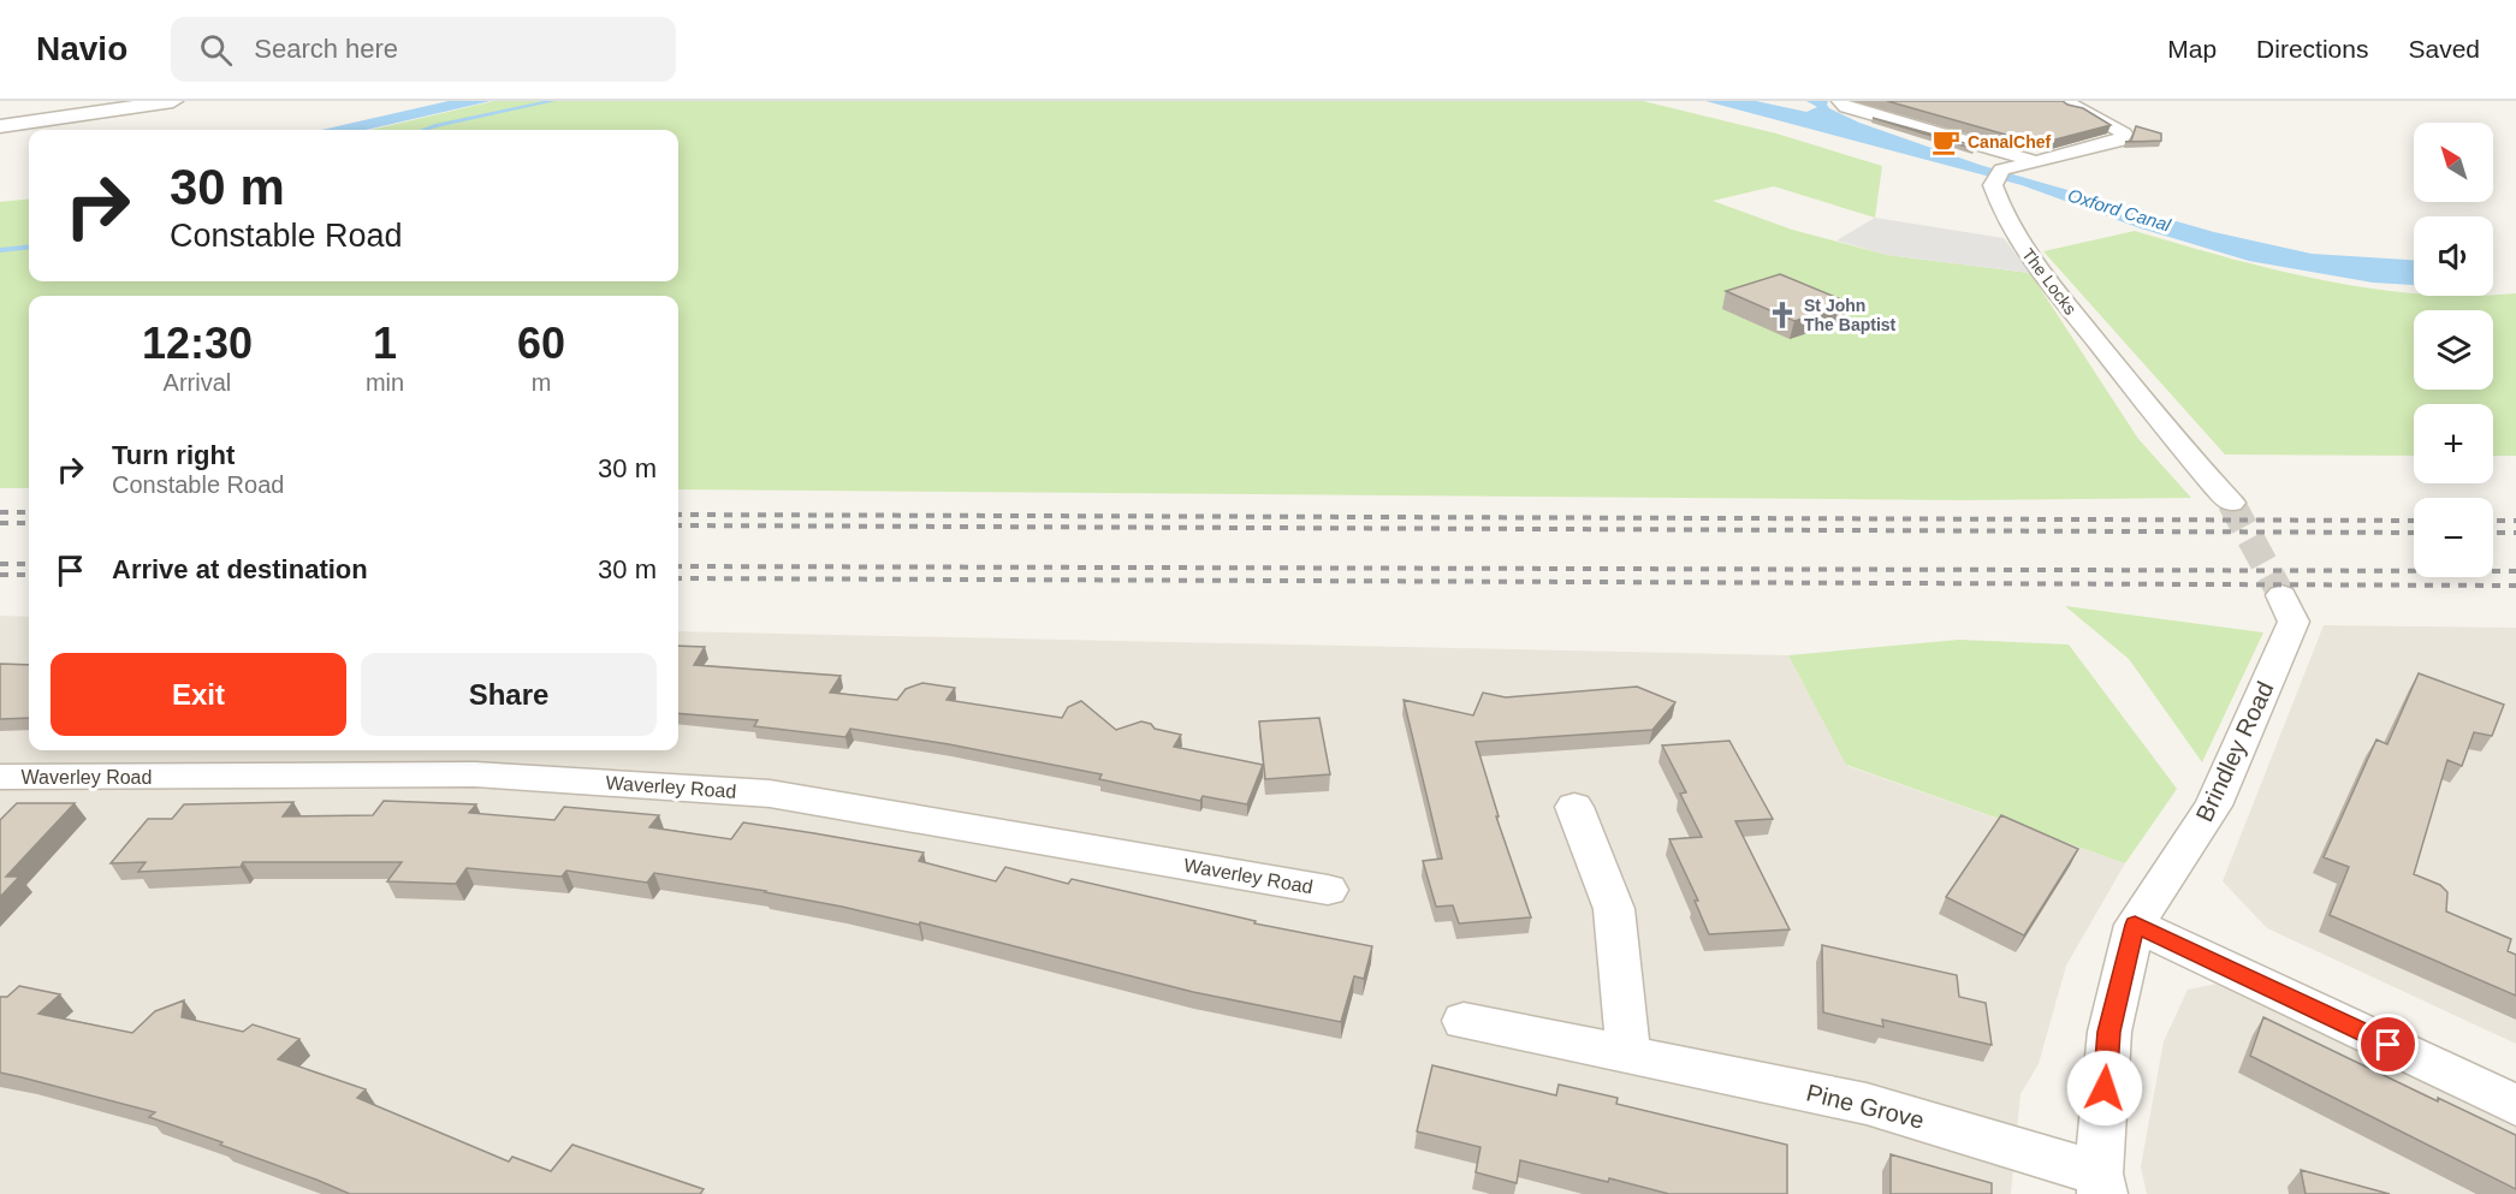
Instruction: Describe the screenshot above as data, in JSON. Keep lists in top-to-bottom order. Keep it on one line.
{"streets":{"street":["The Locks","Brindley Road","Waverley Road","Pine Grove"]},"crossings":[["Brindley Road","Pine Grove"]],"water":["Oxford Canal"],"places":{"cafe":["CanalChef"],"church":["St John The Baptist"]},"north":"top left","page":{"header":"Navio","search":"Search here","nav":["Map","Directions","Saved"],"map_buttons":["+","−"],"turn":["30 m","Constable Road"],"eta":["12:30","Arrival","1","min","60","m"],"list":[{"name":"Turn right","note":"Constable Road","value":"30 m"},{"name":"Arrive at destination","value":"30 m"}],"buttons":["Exit","Share"]}}
